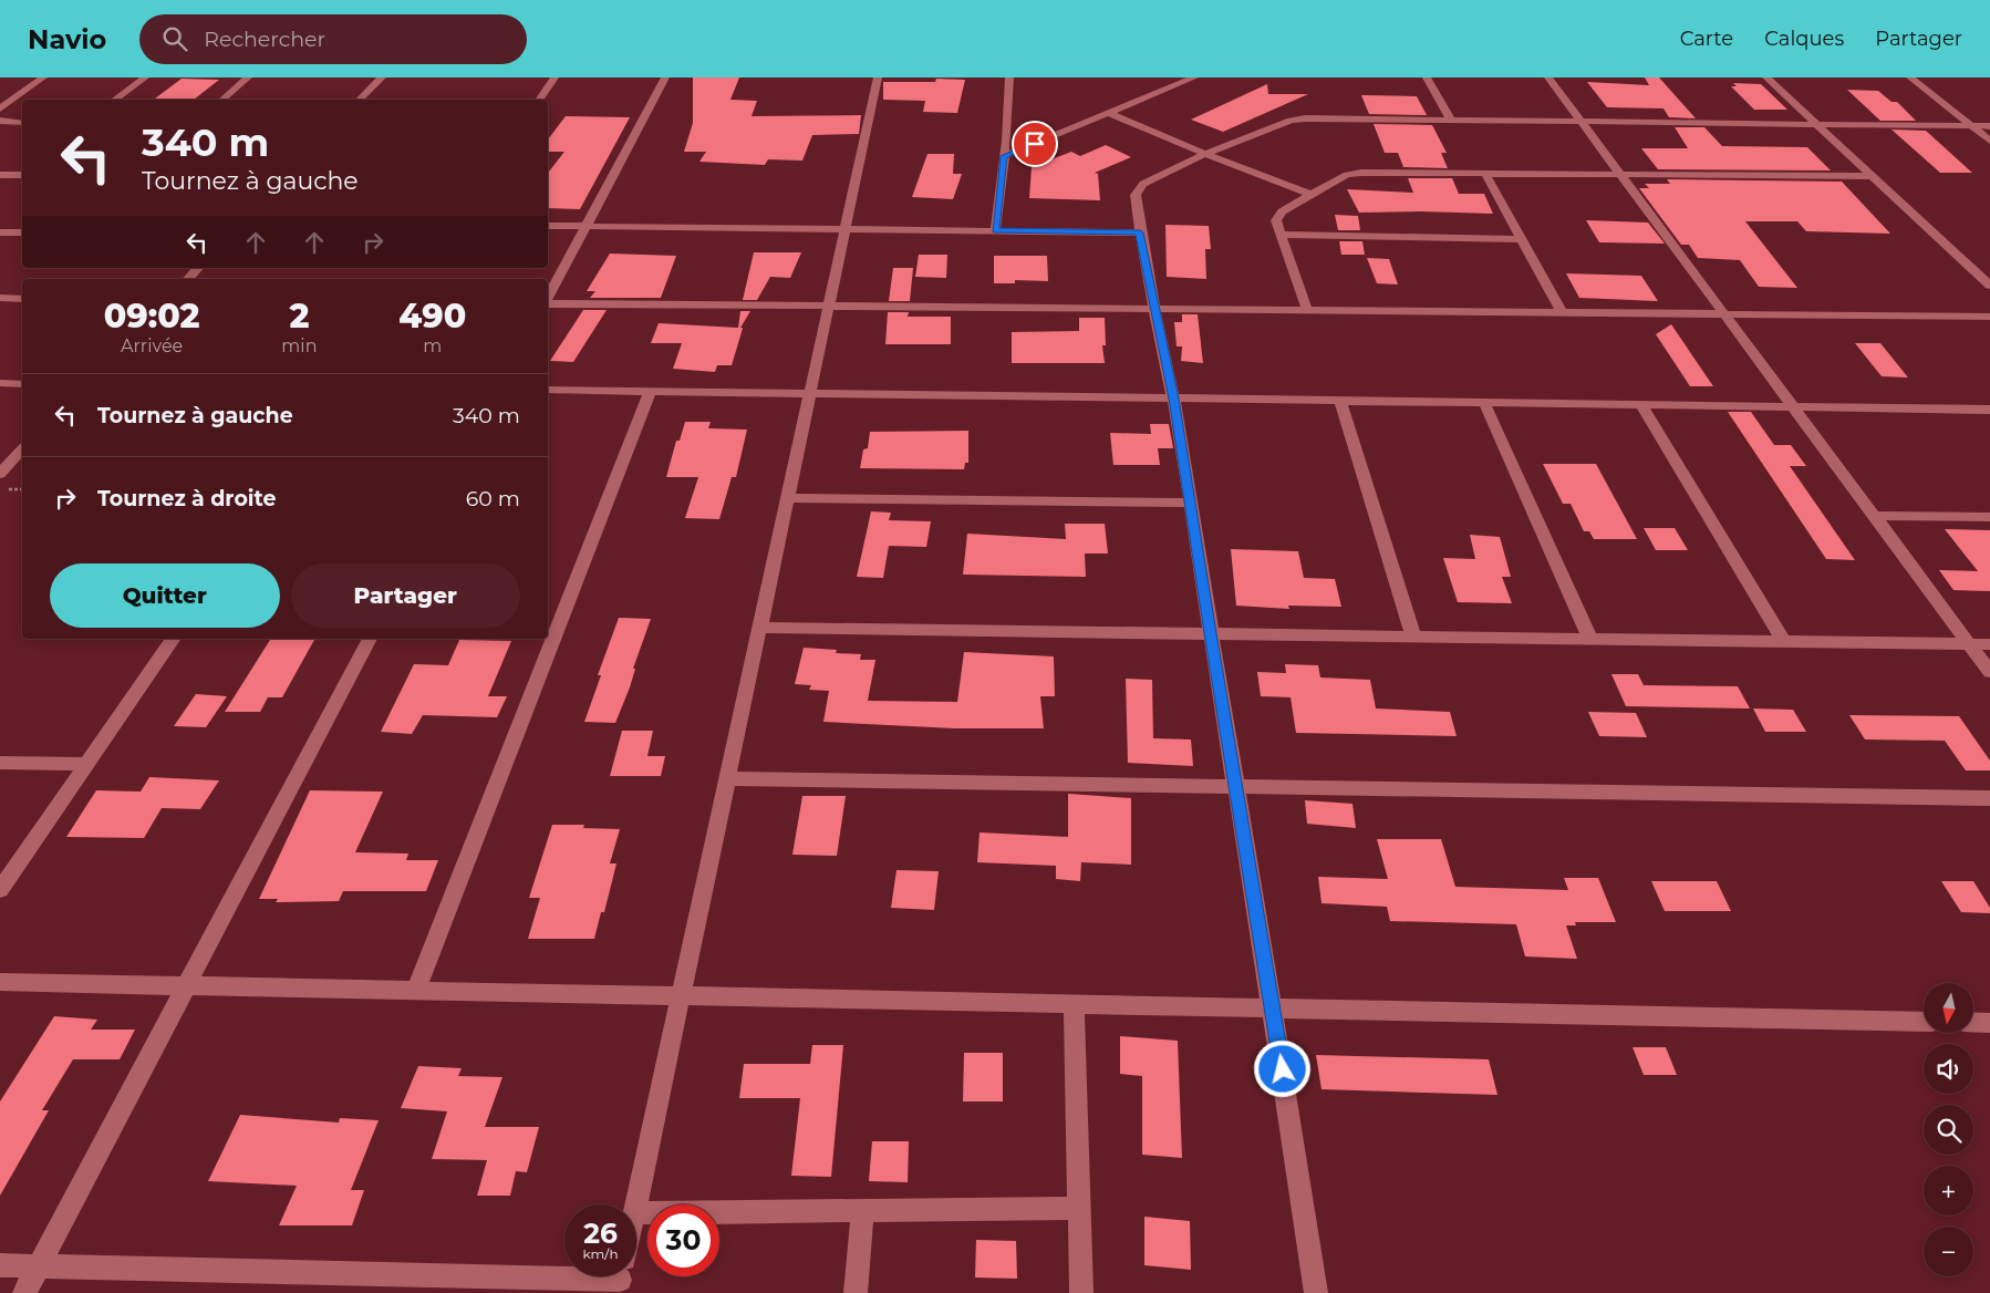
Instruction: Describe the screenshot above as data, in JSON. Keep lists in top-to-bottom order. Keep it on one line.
{"north":"bottom","page":{"header":"Navio","search":"Rechercher","nav":["Carte","Calques","Partager"],"turn":["340 m","Tournez à gauche"],"eta":["09:02","Arrivée","2","min","490","m"],"list":[{"name":"Tournez à gauche","value":"340 m"},{"name":"Tournez à droite","value":"60 m"}],"buttons":["Quitter","Partager"],"map_buttons":["+","−"],"speed":"26 km/h","limit":"30"}}
